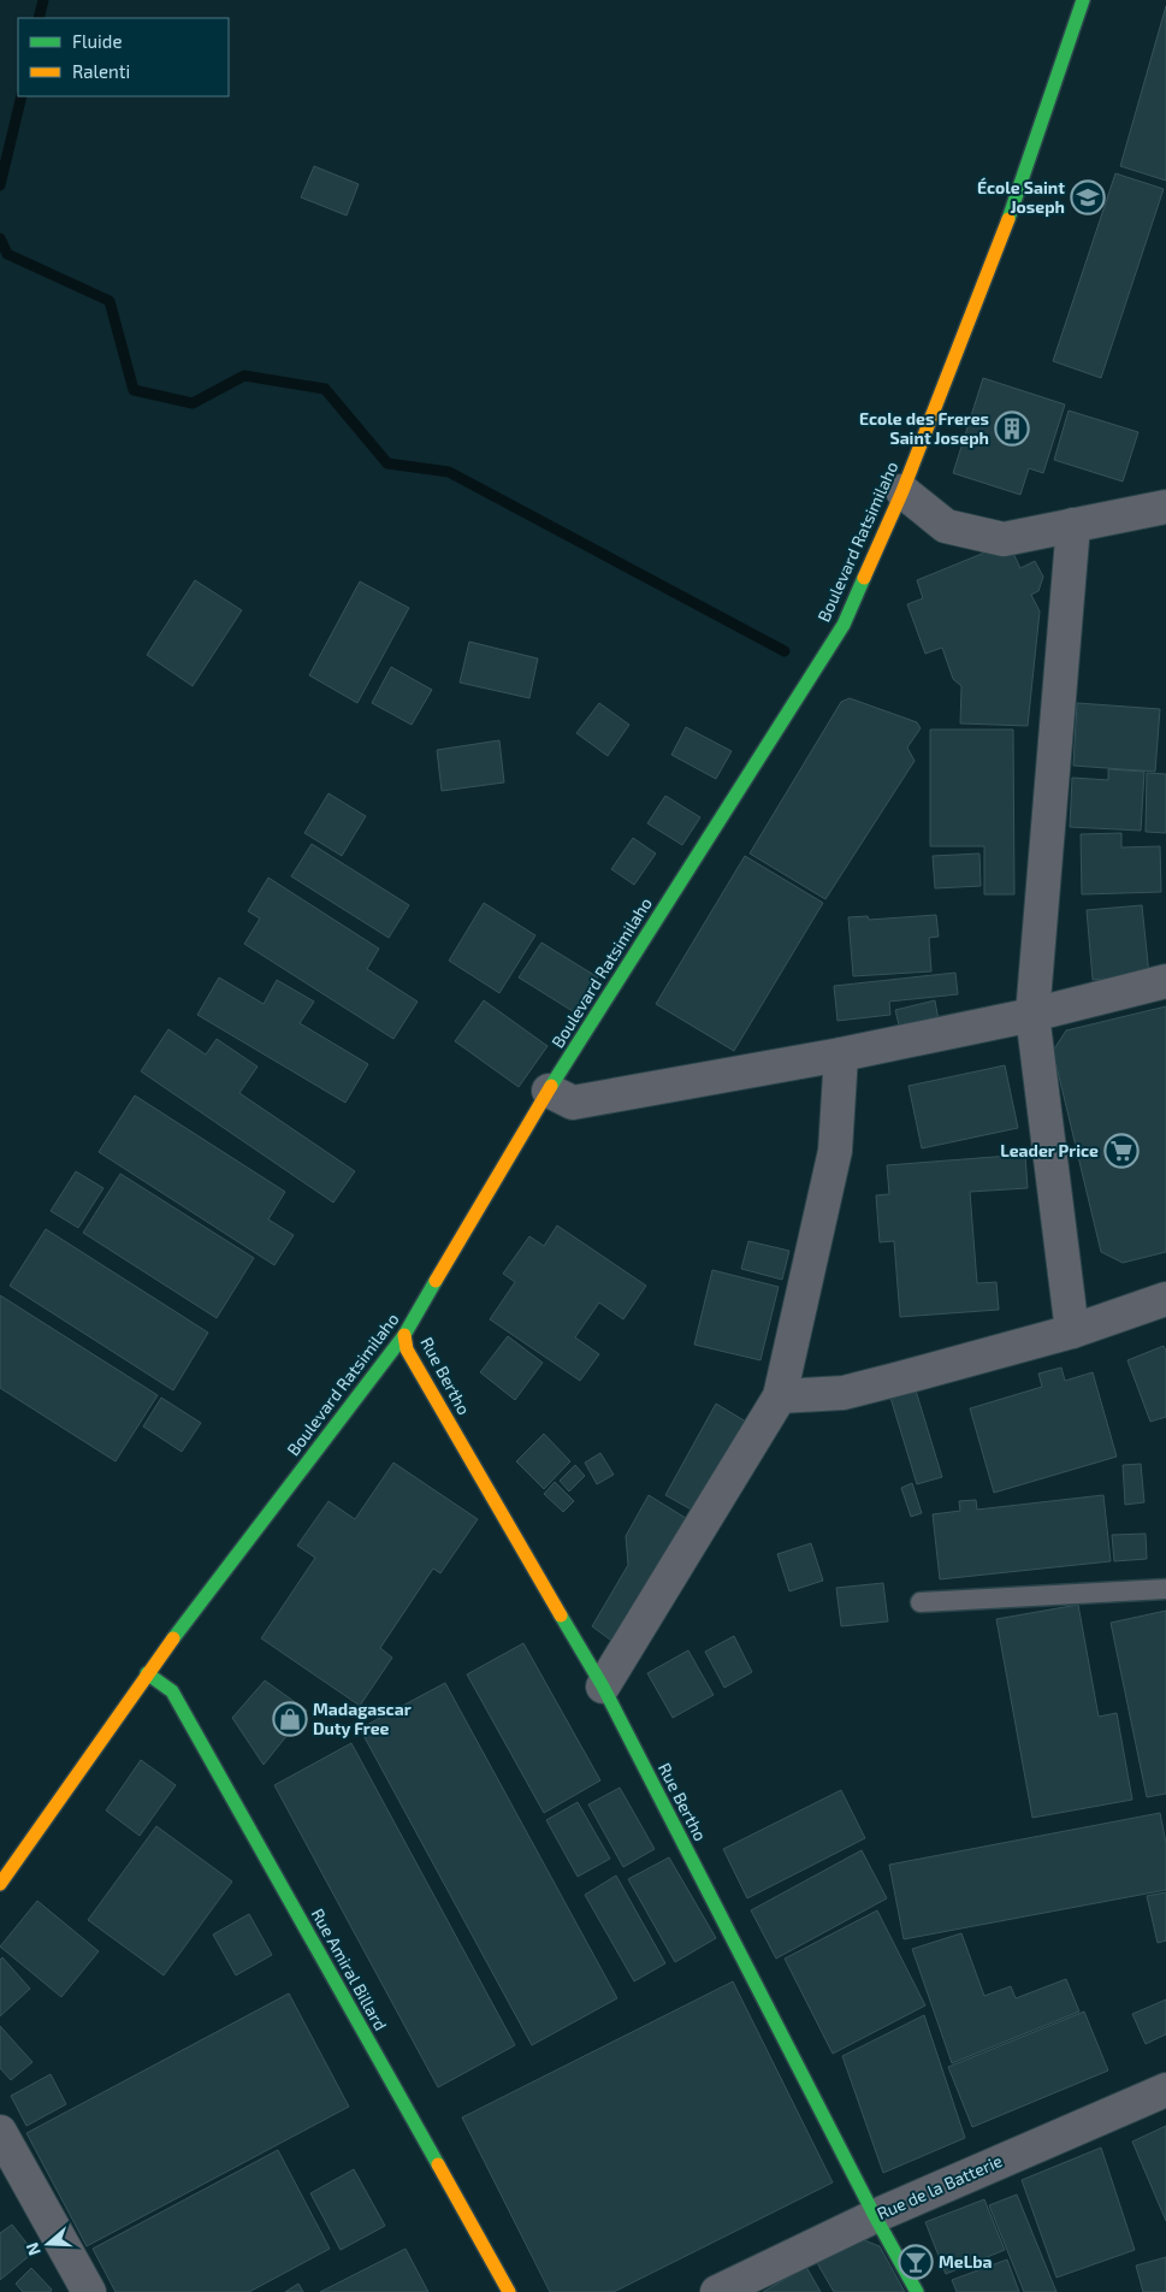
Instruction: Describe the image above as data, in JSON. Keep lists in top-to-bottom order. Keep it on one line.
{"streets":{"main road":["Boulevard Ratsimilaho","Rue Bertho","Rue Amiral Billard"],"street":["Rue de la Batterie"]},"crossings":[["Boulevard Ratsimilaho","Rue Bertho"],["Boulevard Ratsimilaho","Rue Amiral Billard"],["Rue Bertho","Rue de la Batterie"]],"places":{"school or university":["École Saint Joseph"],"building":["Ecole des Freres Saint Joseph"],"supermarket":["Leader Price"],"shop":["Madagascar Duty Free"],"bar":["MeLba"]},"legend":["Fluide","Ralenti"],"north":"left"}
